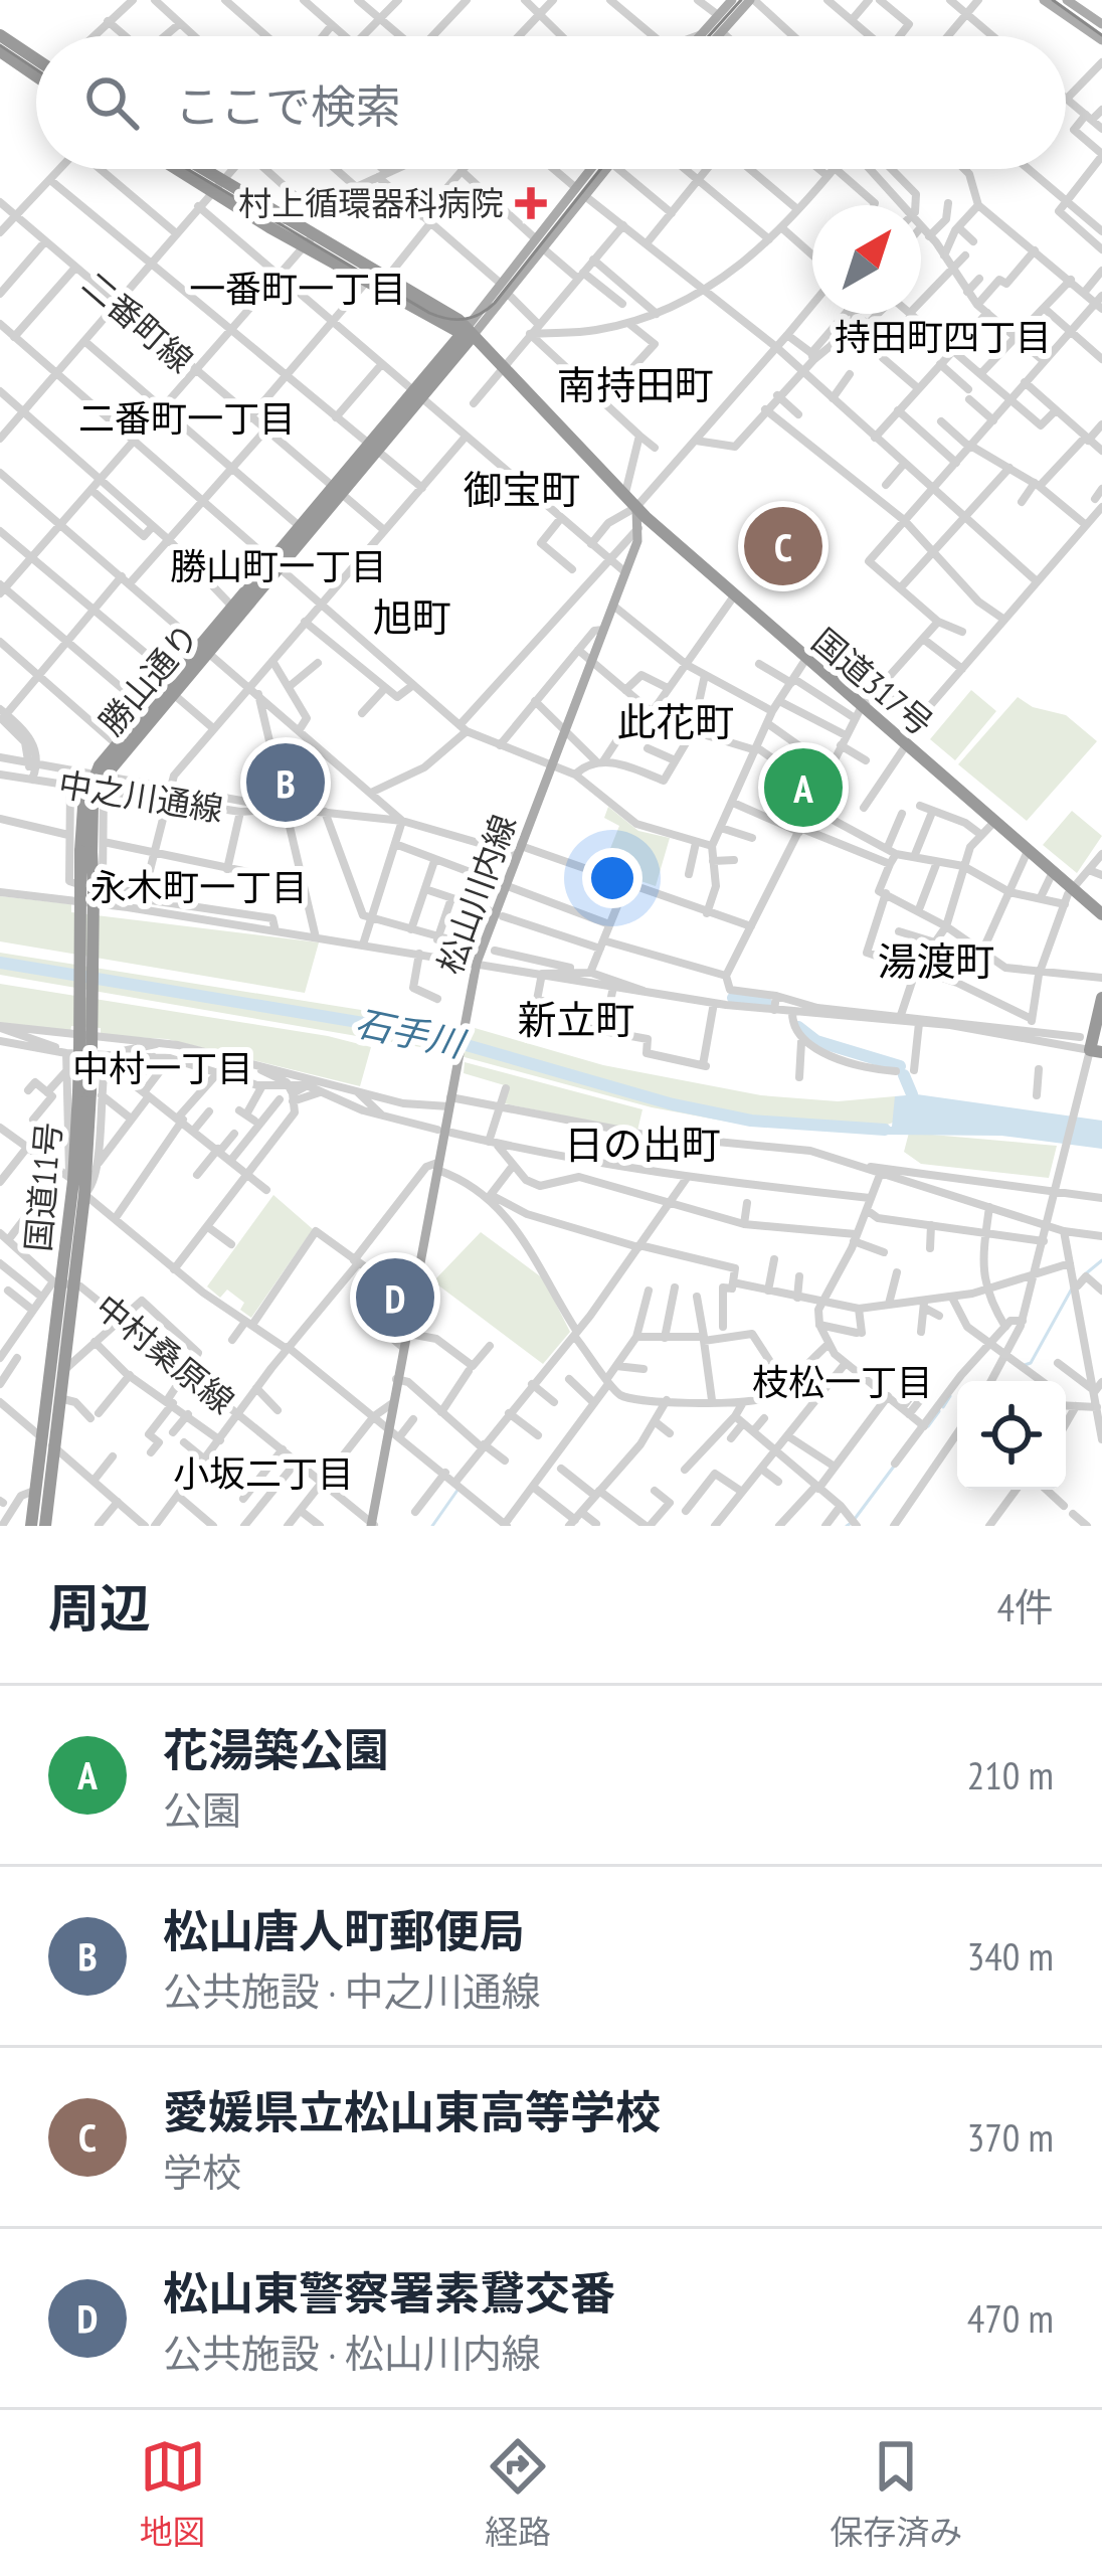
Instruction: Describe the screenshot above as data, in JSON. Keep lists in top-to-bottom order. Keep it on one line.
{"streets":{"highway":["勝山通り","国道317号","国道11号"],"main road":["松山川内線"],"street":["二番町線","中之川通線","中村桑原線"]},"crossings":[["二番町線","勝山通り"],["勝山通り","国道317号"],["勝山通り","中之川通線"],["勝山通り","国道11号"],["国道317号","松山川内線"],["中之川通線","松山川内線"],["中之川通線","国道11号"],["松山川内線","中村桑原線"],["国道11号","中村桑原線"]],"districts":["一番町一丁目","持田町四丁目","南持田町","二番町一丁目","御宝町","勝山町一丁目","旭町","此花町","永木町一丁目","湯渡町","新立町","中村一丁目","日の出町","枝松一丁目","小坂二丁目"],"water":["石手川"],"places":{"health":["村上循環器科病院"]},"north":"top right","page":{"search":"ここで検索","pins":["C","B","A","D"],"heading":["周辺","4件"],"list":[{"mark":"A","name":"花湯築公園","note":"公園","value":"210 m"},{"mark":"B","name":"松山唐人町郵便局","note":"公共施設 · 中之川通線","value":"340 m"},{"mark":"C","name":"愛媛県立松山東高等学校","note":"学校","value":"370 m"},{"mark":"D","name":"松山東警察署素鵞交番","note":"公共施設 · 松山川内線","value":"470 m"}],"nav":["地図","経路","保存済み"]}}
